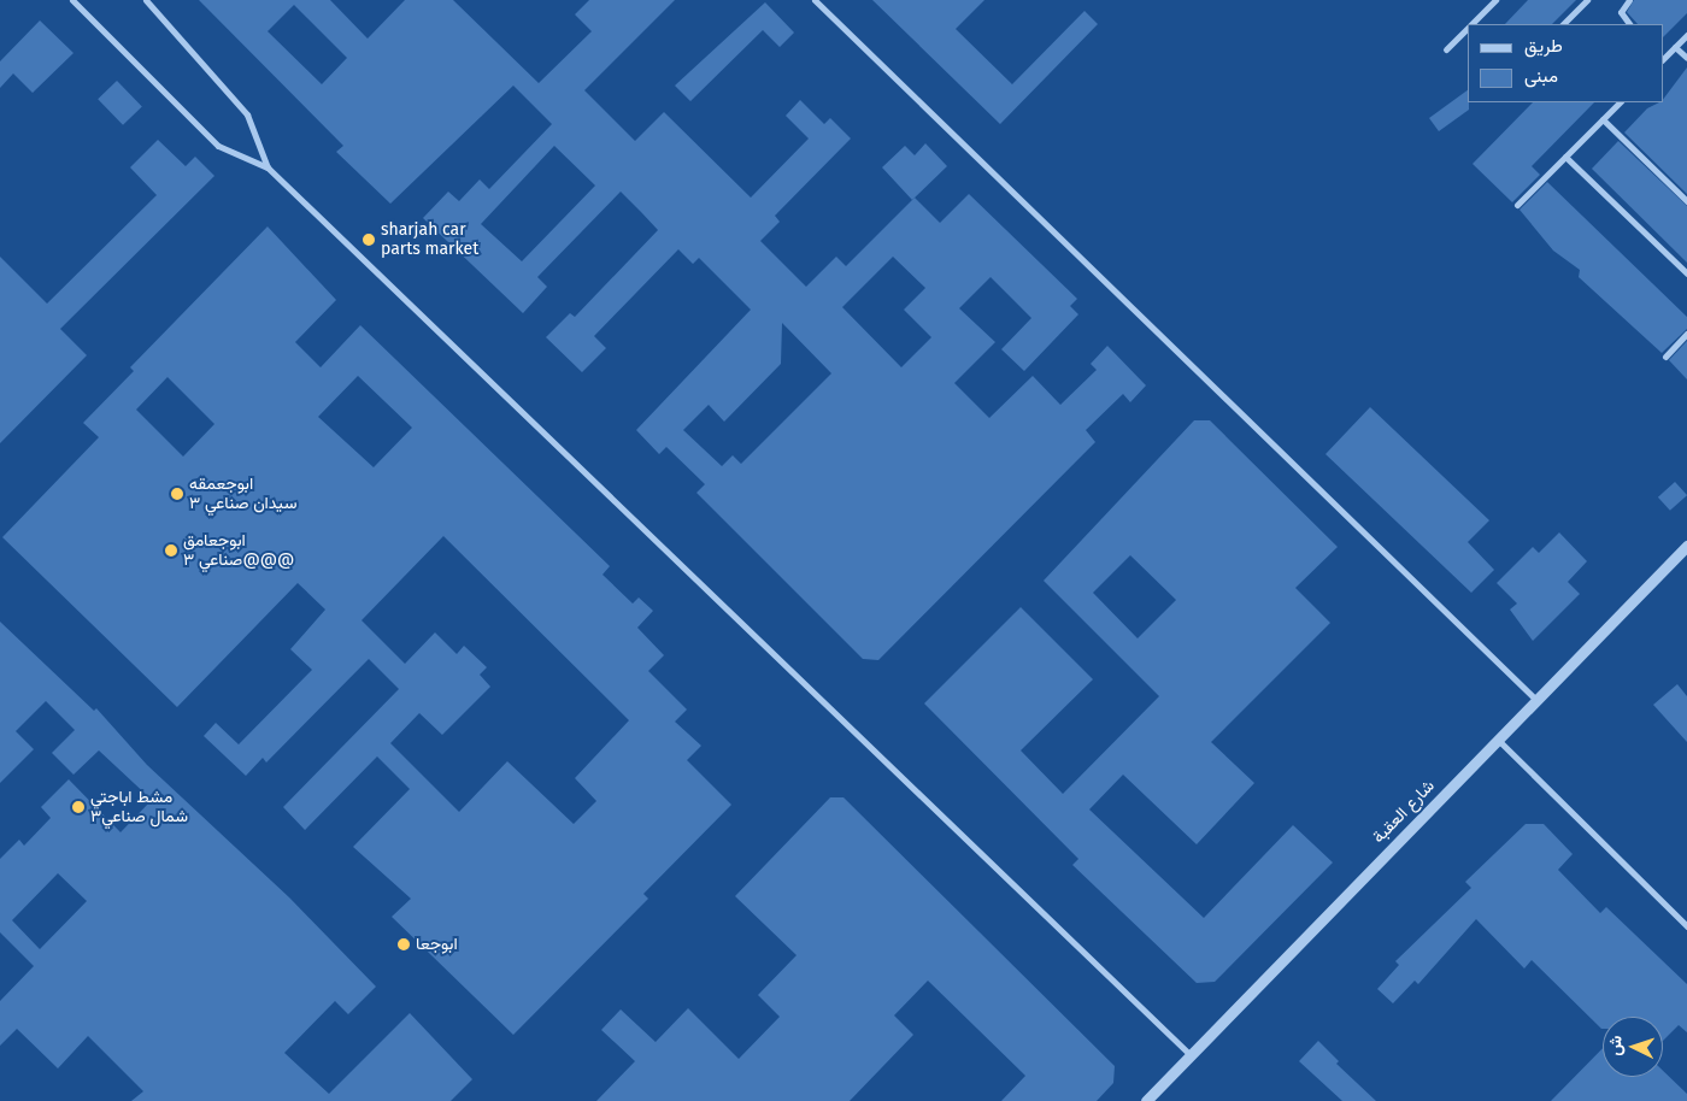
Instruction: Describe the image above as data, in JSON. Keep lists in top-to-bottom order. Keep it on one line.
{"streets":{"street":["شارع العقبة"]},"places":["sharjah car parts market","ابوجعمقه سيدان صناعي ٣","ابوجعامق صناعي ٣@@@","مشط اباجتي شمال صناعي٣","ابوجعا"],"legend":["طريق","مبنى"],"north":"left"}
